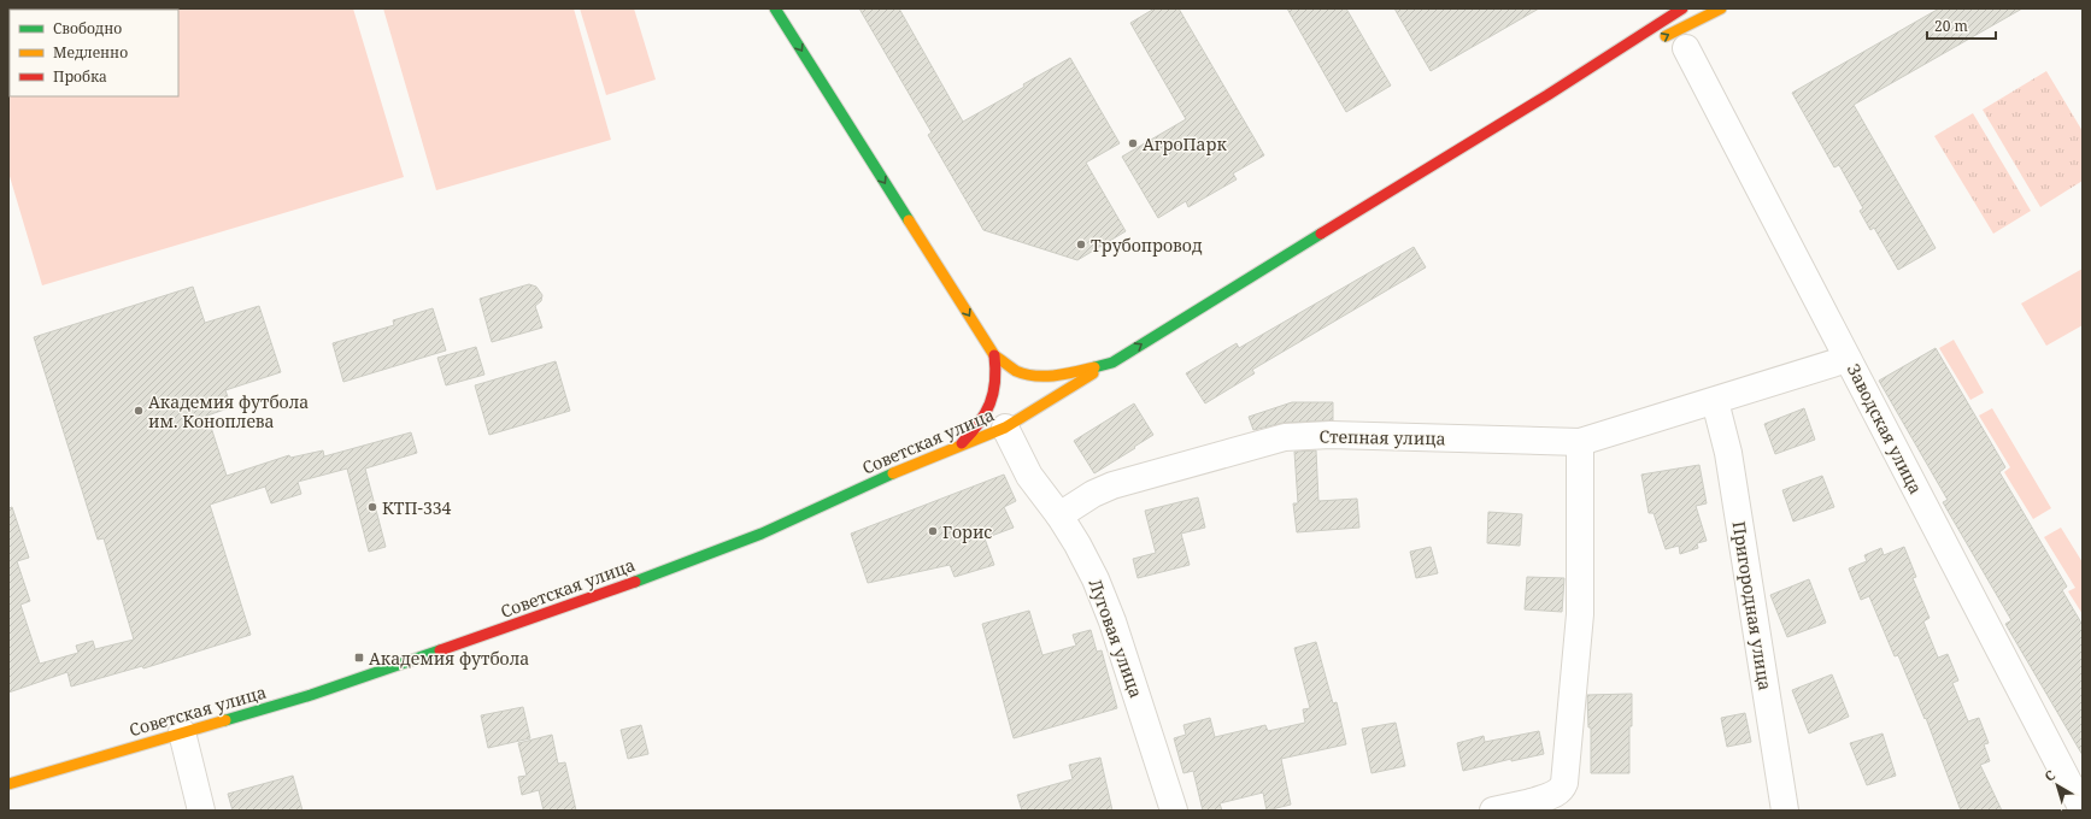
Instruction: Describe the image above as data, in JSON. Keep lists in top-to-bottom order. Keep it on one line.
{"streets":{"main road":["Советская улица"],"street":["Заводская улица","Степная улица","Пригородная улица","Луговая улица"]},"crossings":[["Заводская улица","Степная улица"],["Степная улица","Пригородная улица"],["Степная улица","Луговая улица"],["Советская улица","Луговая улица"]],"places":{"other":["АгроПарк","Трубопровод","Академия футбола им. Коноплева","КТП-334","Горис"],"transit":["Академия футбола"]},"legend":["Свободно","Медленно","Пробка"],"scale_bar":"20 m","north":"top left"}
